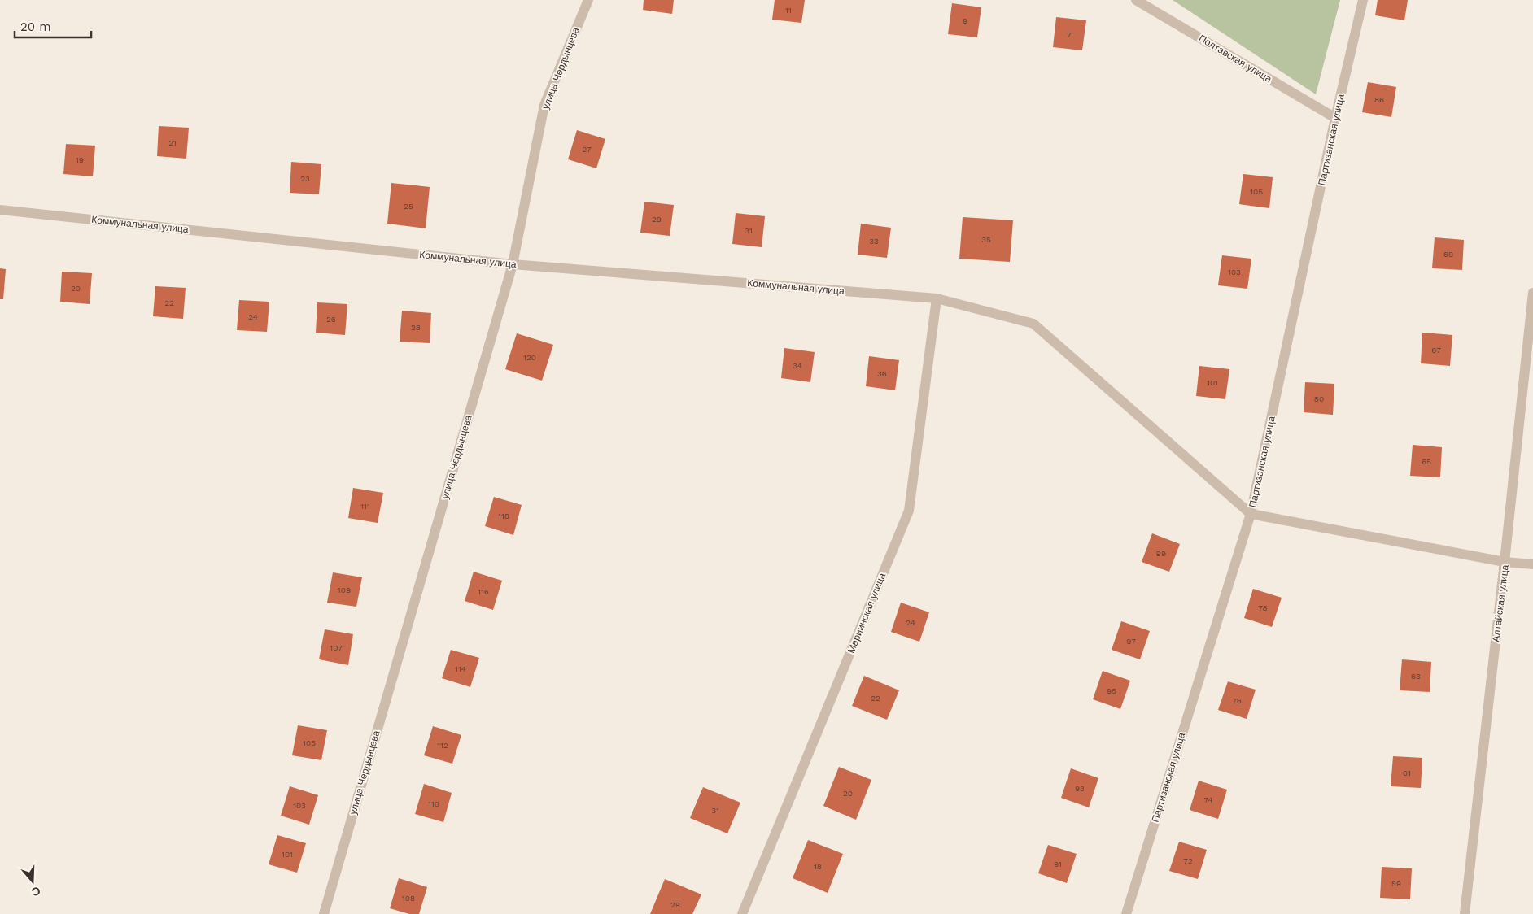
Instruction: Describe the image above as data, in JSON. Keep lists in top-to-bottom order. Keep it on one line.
{"streets":{"street":["Полтавская улица","улица Чердынцева","Партизанская улица","Коммунальная улица","Алтайская улица","Мариинская улица"]},"crossings":[["Полтавская улица","Партизанская улица"],["улица Чердынцева","Коммунальная улица"],["Партизанская улица","Коммунальная улица"],["Коммунальная улица","Мариинская улица"]],"house_numbers":["11","9","7","86","21","27","19","23","105","25","29","31","35","33","69","103","20","22","24","26","28","67","120","34","36","101","80","65","111","118","99","109","116","78","24","97","107","114","63","95","22","76","105","112","61","93","20","74","110","103","31","101","72","91","18","59","108","29"],"scale_bar":"20 m","north":"bottom"}
